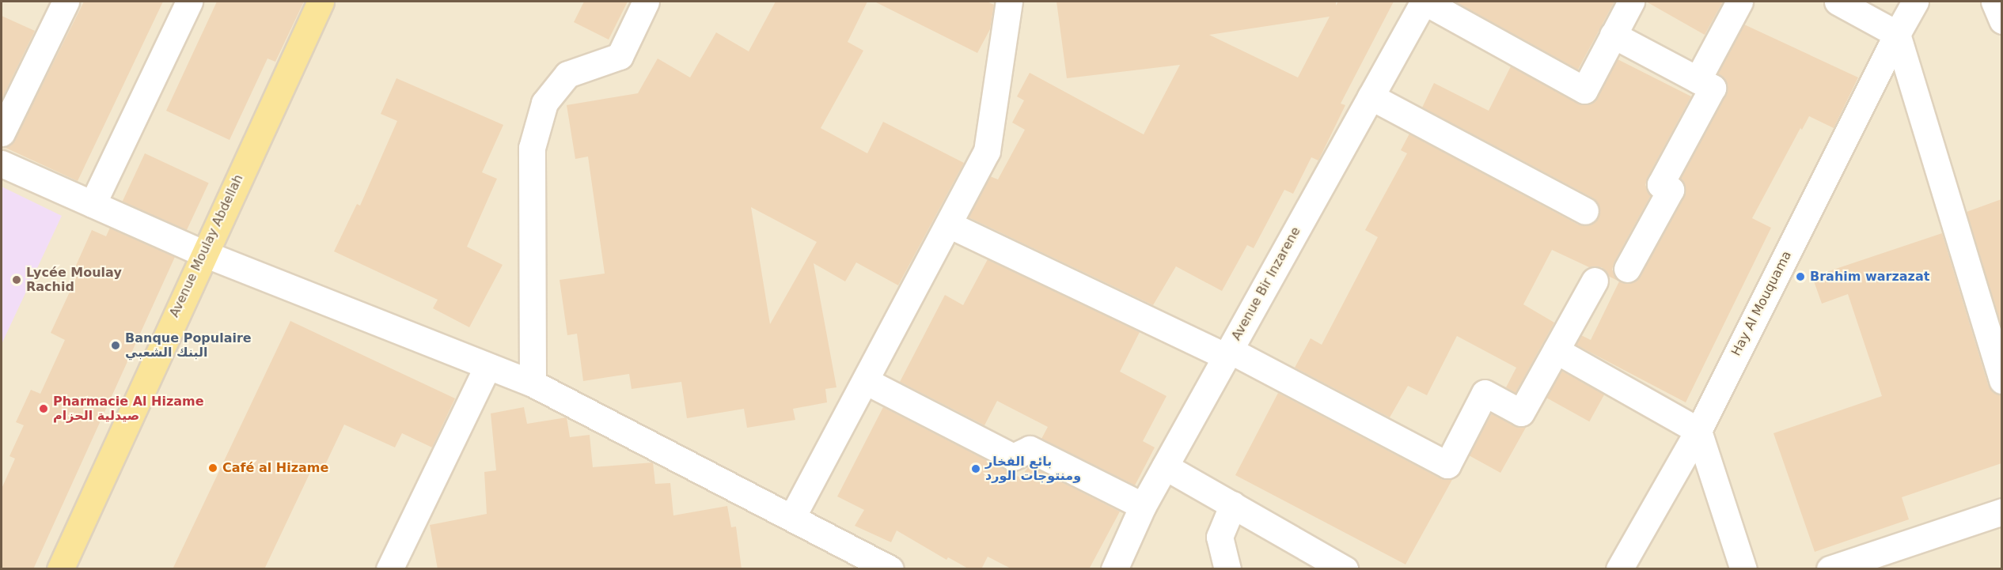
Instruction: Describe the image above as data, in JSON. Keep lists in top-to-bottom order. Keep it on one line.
{"streets":{"main road":["Avenue Moulay Abdellah"],"street":["Avenue Bir Inzarene","Hay Al Mouquama"]},"places":["Brahim warzazat","Lycée Moulay Rachid","Banque Populaire البنك الشعبي","Pharmacie Al Hizame صيدلية الحزام","Café al Hizame","بائع الفخار ومنتوجات الورد"]}
